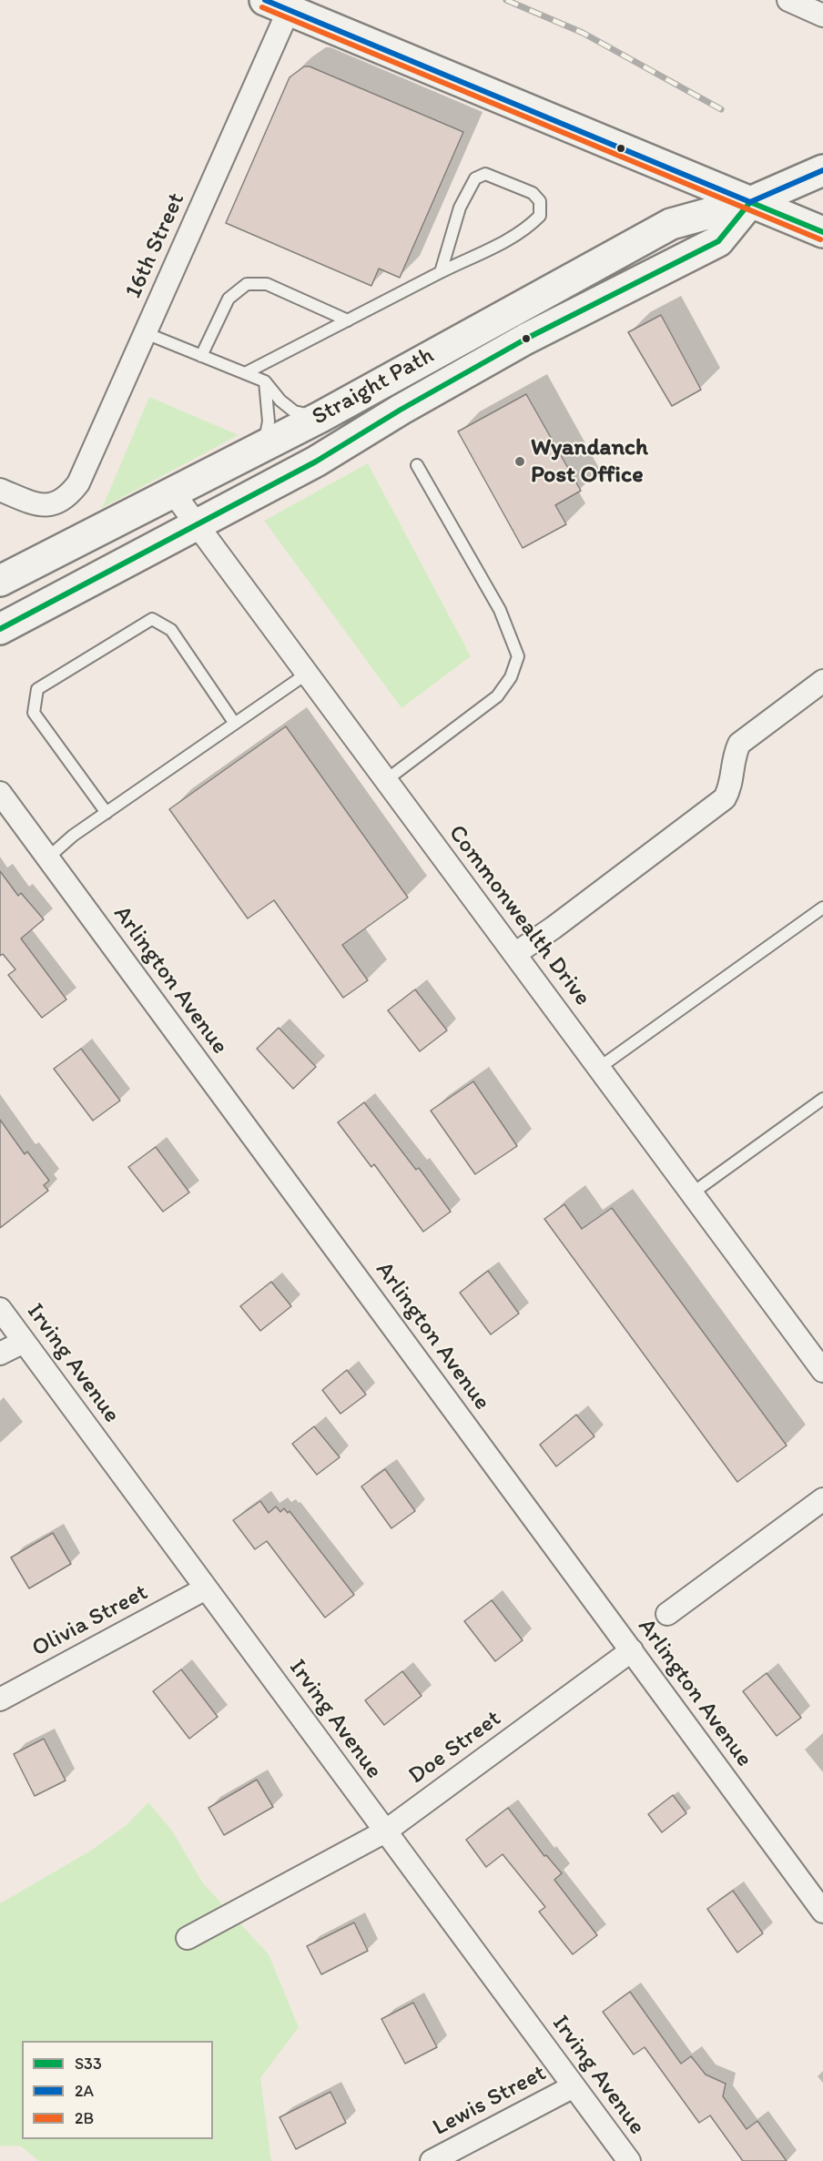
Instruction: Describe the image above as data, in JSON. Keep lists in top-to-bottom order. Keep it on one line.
{"streets":{"main road":["Straight Path"],"street":["16th Street","Commonwealth Drive","Arlington Avenue","Irving Avenue","Olivia Street","Doe Street","Lewis Street"]},"crossings":[["Straight Path","Commonwealth Drive"],["Arlington Avenue","Doe Street"],["Irving Avenue","Olivia Street"],["Irving Avenue","Doe Street"],["Irving Avenue","Lewis Street"]],"places":["Wyandanch Post Office"],"lines":["transit line 2A","transit line 2B","transit line S33"],"legend":["S33","2A","2B"]}
